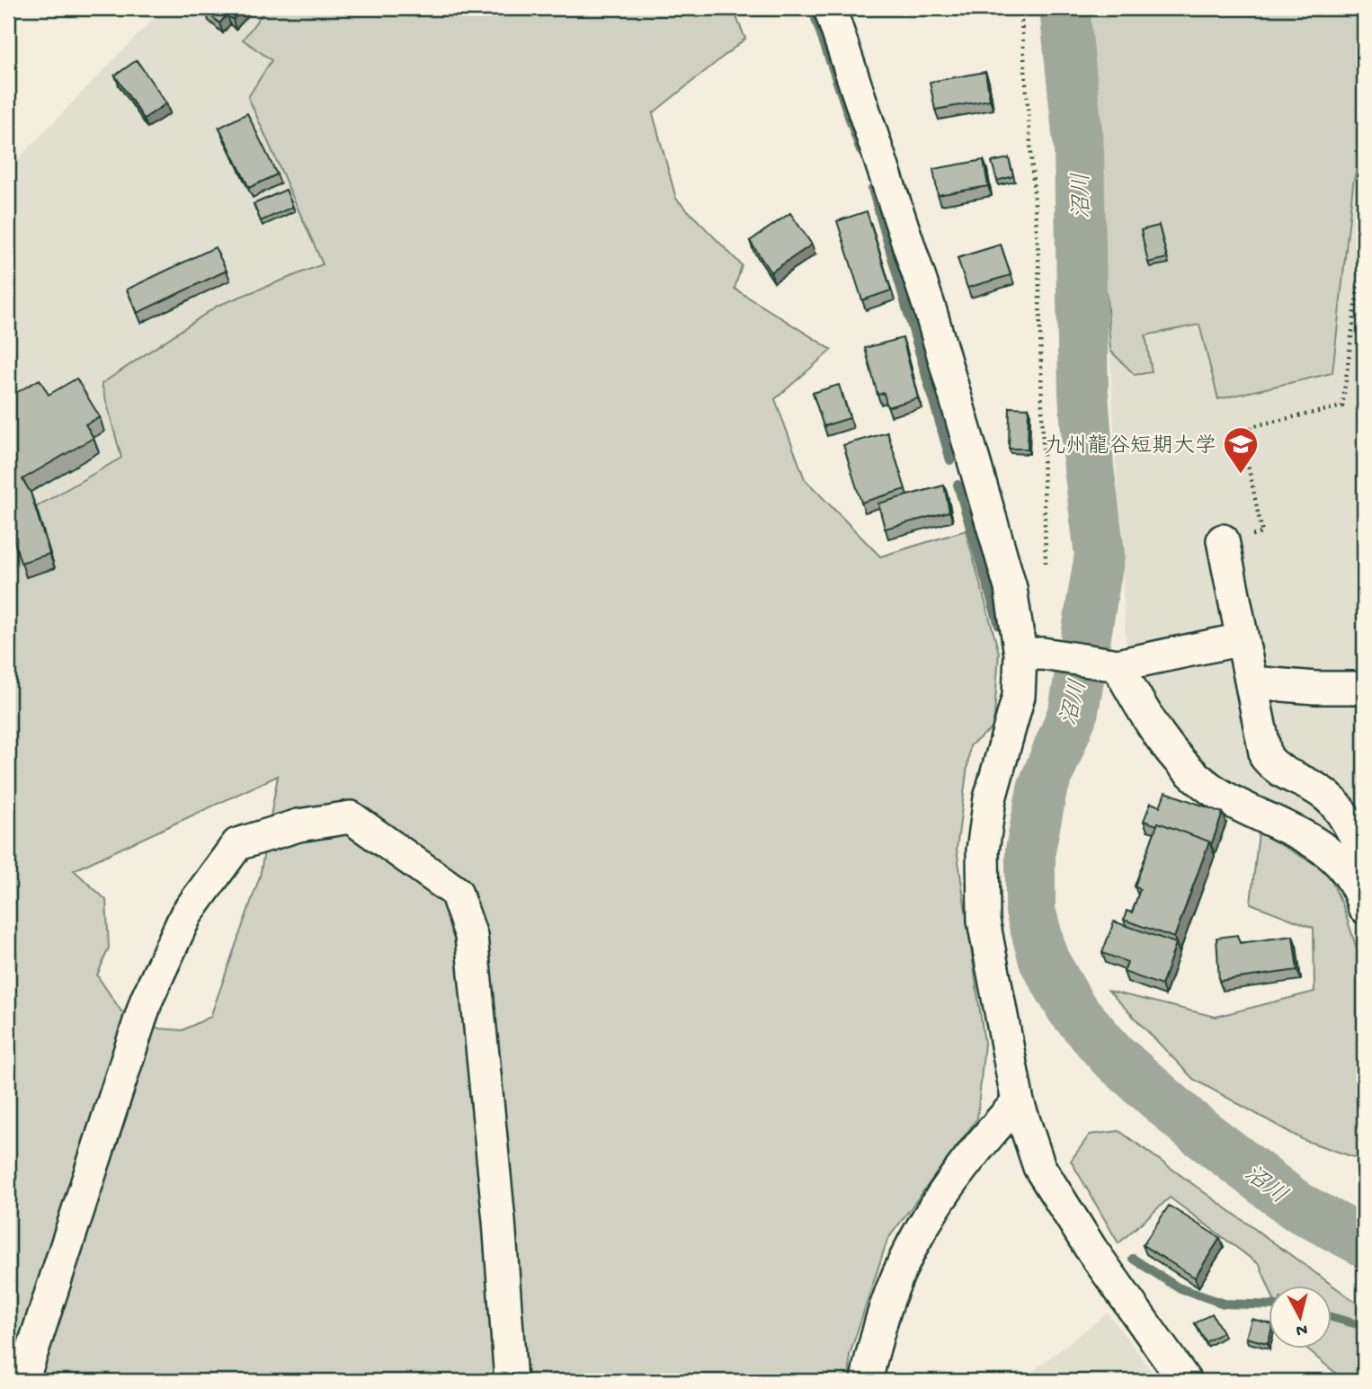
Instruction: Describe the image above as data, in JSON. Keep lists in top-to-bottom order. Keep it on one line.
{"water":["沼川"],"places":{"school or university":["九州龍谷短期大学"]},"north":"bottom"}
